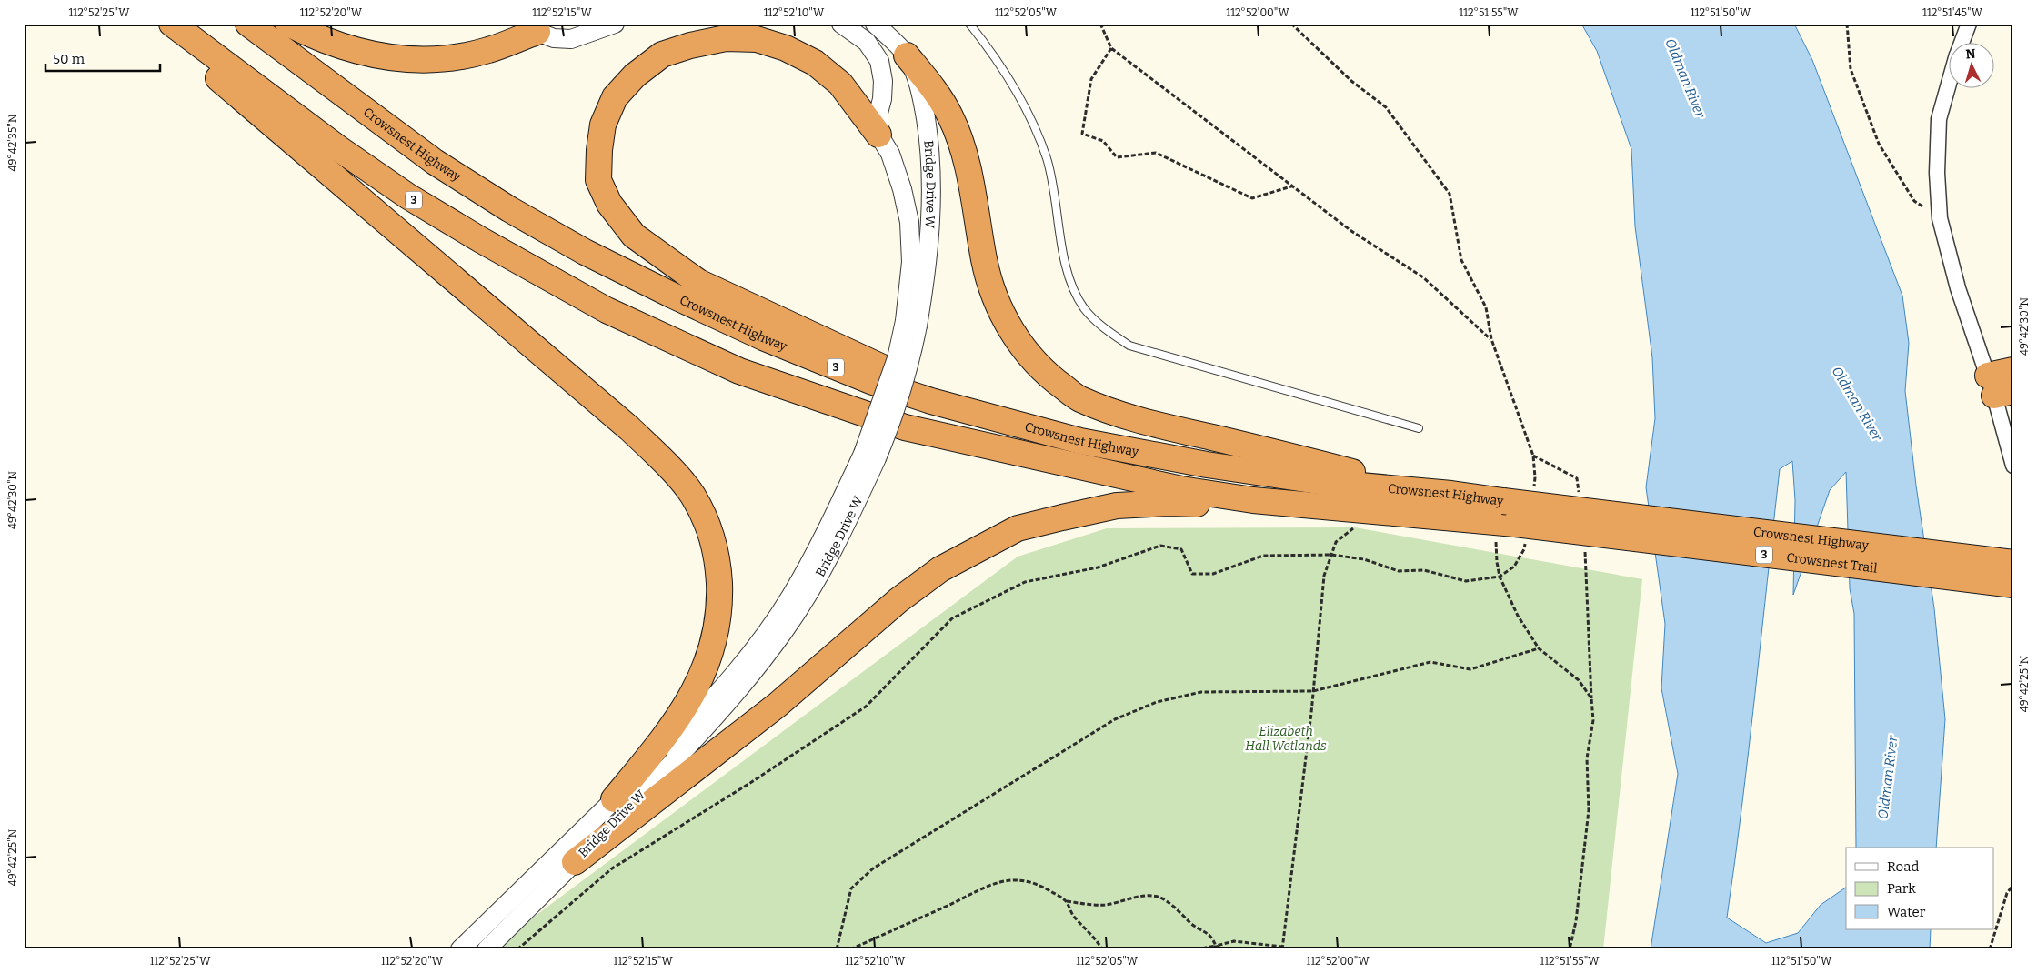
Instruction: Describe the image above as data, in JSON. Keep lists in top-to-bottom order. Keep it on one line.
{"streets":{"highway":["Crowsnest Highway","3","Crowsnest Trail"],"street":["Bridge Drive W"]},"crossings":[["Crowsnest Highway","Crowsnest Trail"]],"water":["Oldman River"],"parks":["Elizabeth Hall Wetlands"],"legend":["Road","Park","Water"],"scale_bar":"50 m","north":"top","coordinates":["112°52'25\"W","112°52'20\"W","112°52'15\"W","112°52'10\"W","112°52'05\"W","112°52'00\"W","112°51'55\"W","112°51'50\"W","112°51'45\"W","49°42'35\"N","49°42'30\"N","49°42'25\"N"]}
